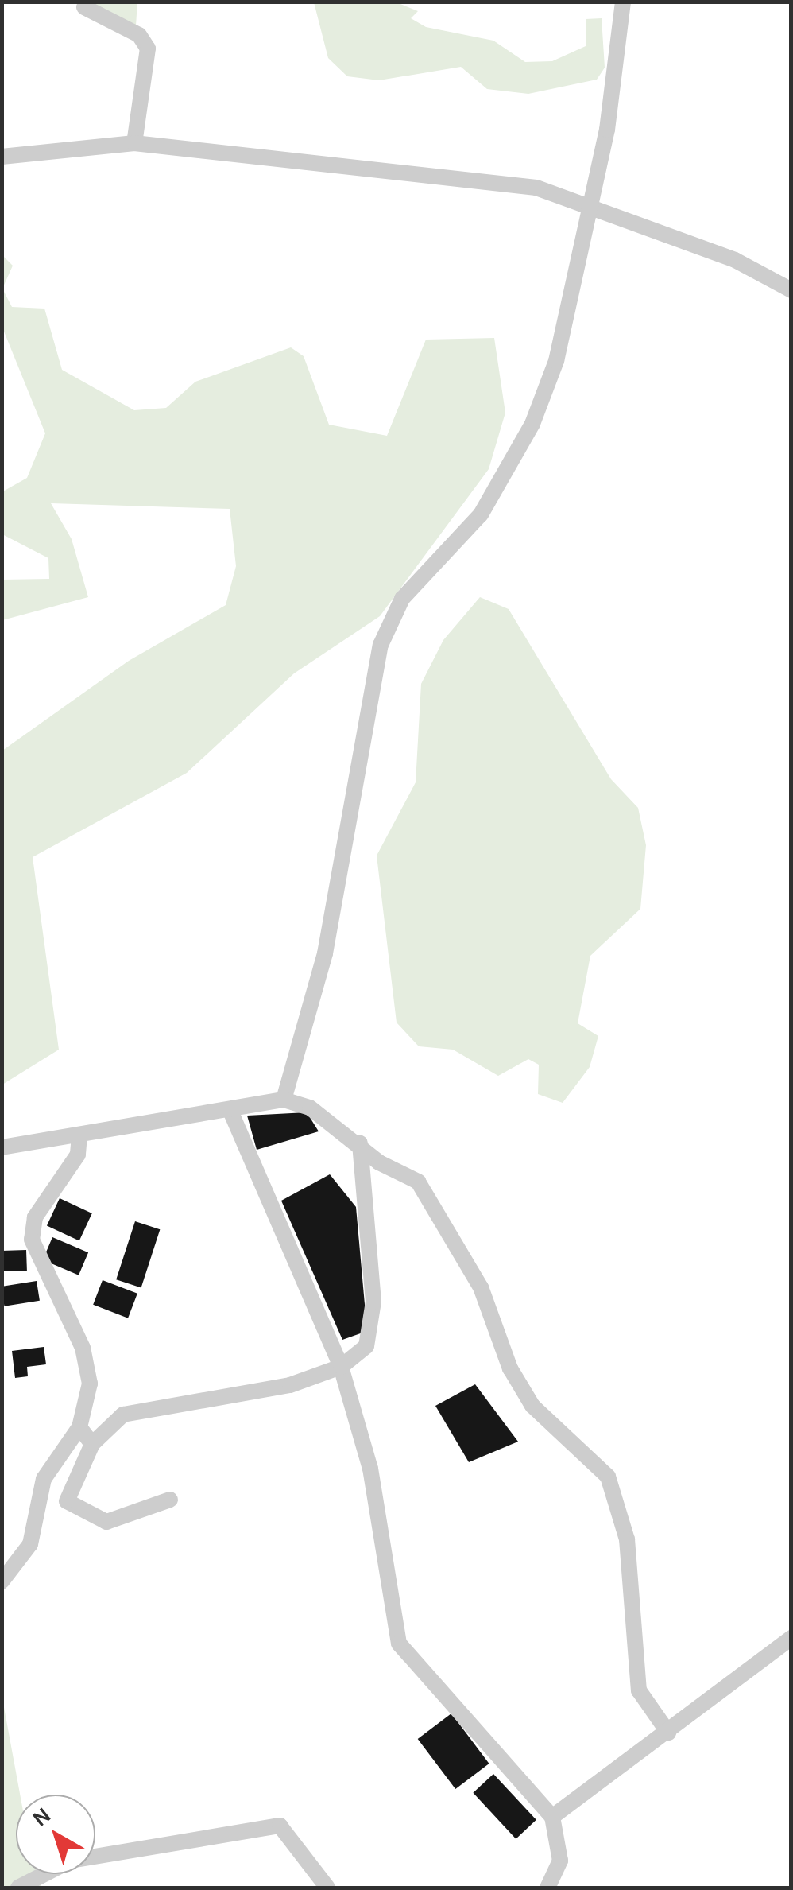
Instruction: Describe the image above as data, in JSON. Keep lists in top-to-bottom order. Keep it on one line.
{"north":"top left"}
